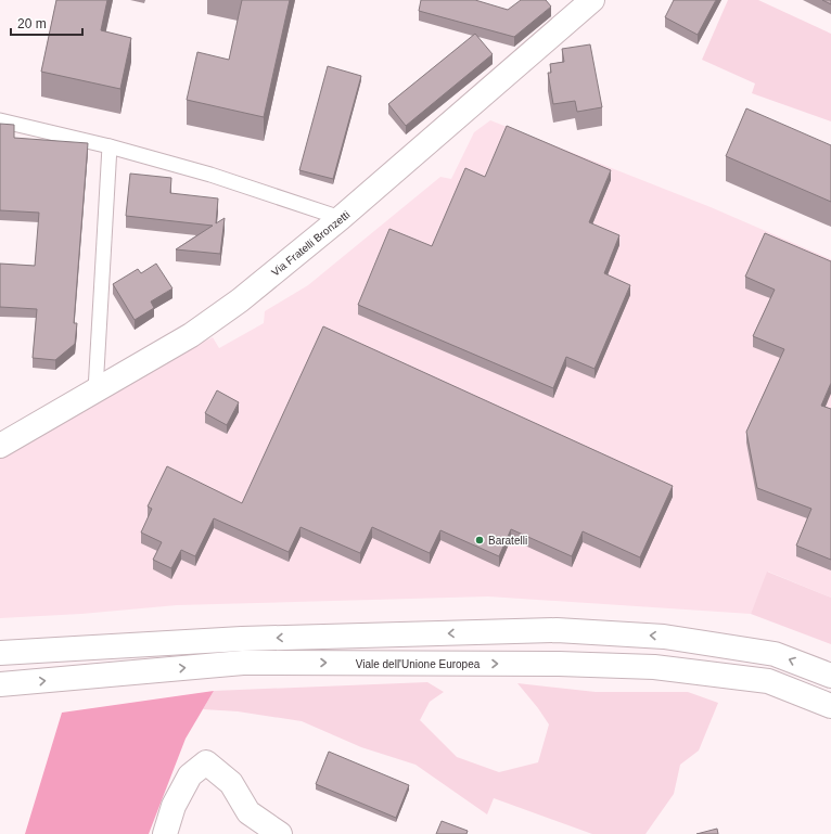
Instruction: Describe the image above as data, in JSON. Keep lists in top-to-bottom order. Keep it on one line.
{"streets":{"street":["Via Fratelli Bronzetti","Viale dell'Unione Europea"]},"places":["Baratelli"],"scale_bar":"20 m"}
